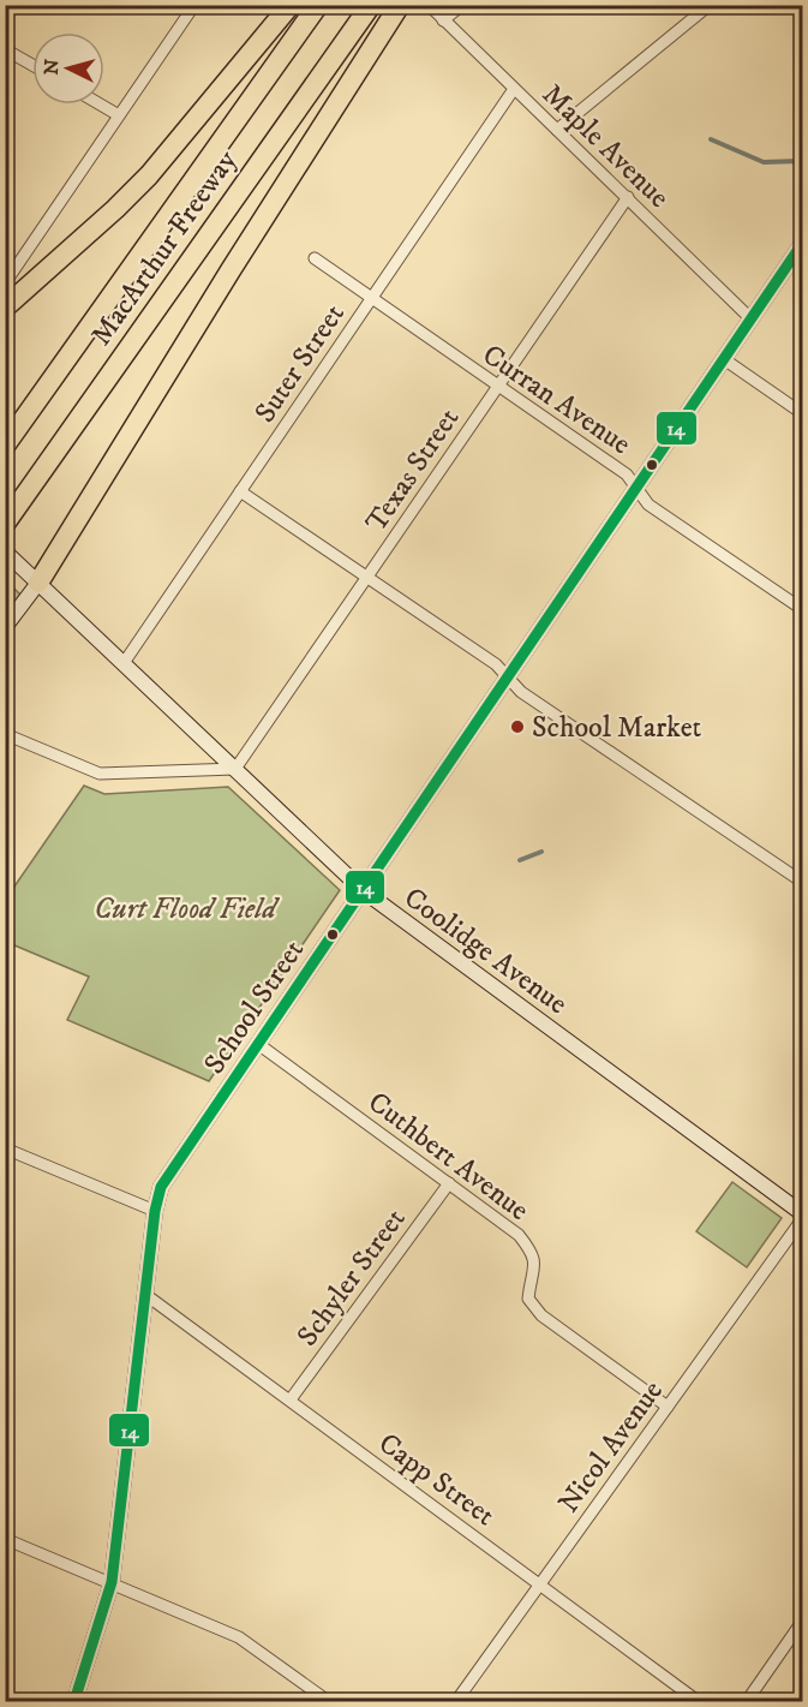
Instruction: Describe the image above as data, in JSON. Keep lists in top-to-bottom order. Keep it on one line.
{"streets":{"highway":["MacArthur Freeway"],"street":["Maple Avenue","Suter Street","Curran Avenue","Texas Street","Coolidge Avenue","School Street","Cuthbert Avenue","Schyler Street","Nicol Avenue","Capp Street"]},"crossings":[["Maple Avenue","Suter Street"],["Maple Avenue","Texas Street"],["Maple Avenue","School Street"],["Suter Street","Curran Avenue"],["Suter Street","Coolidge Avenue"],["Curran Avenue","Texas Street"],["Curran Avenue","School Street"],["Texas Street","Coolidge Avenue"],["Coolidge Avenue","School Street"],["School Street","Cuthbert Avenue"],["School Street","Capp Street"],["Cuthbert Avenue","Schyler Street"],["Cuthbert Avenue","Nicol Avenue"],["Schyler Street","Capp Street"],["Nicol Avenue","Capp Street"]],"parks":["Curt Flood Field"],"places":["School Market"],"lines":["transit line 14"],"north":"left"}
